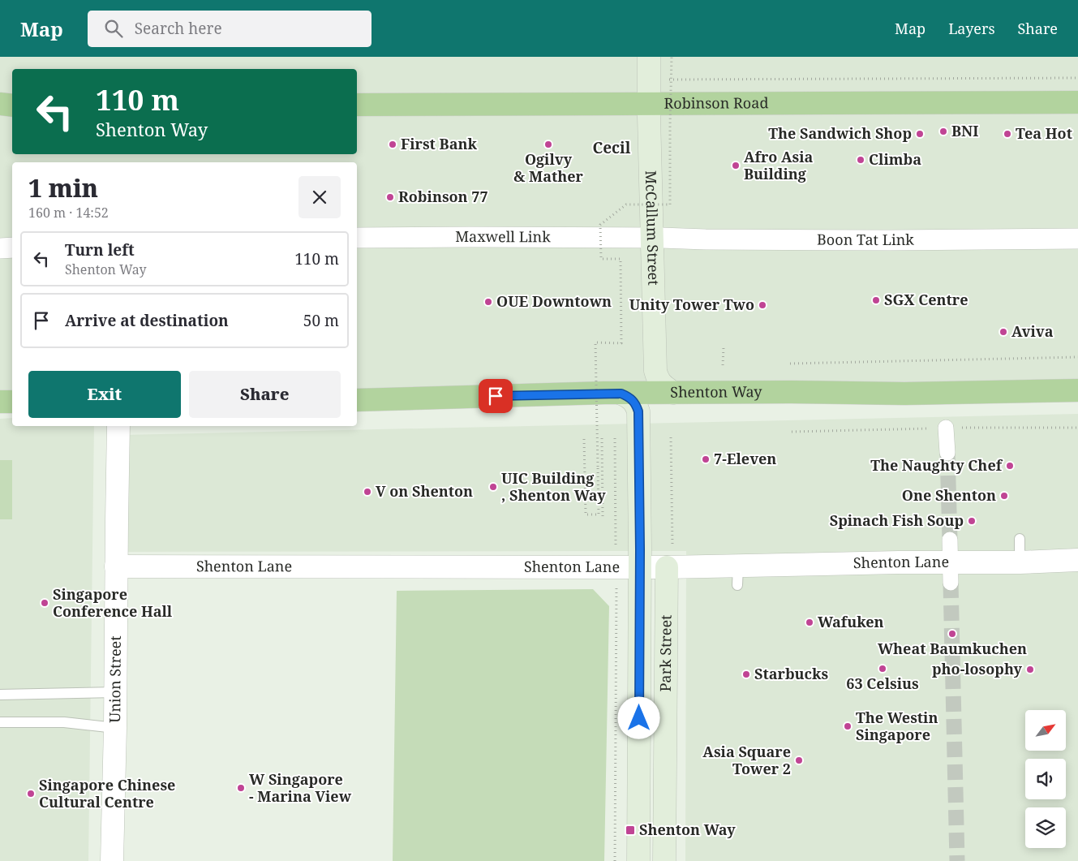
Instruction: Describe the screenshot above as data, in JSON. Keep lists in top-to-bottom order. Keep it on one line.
{"streets":{"highway":["Robinson Road","Shenton Way"],"main road":["McCallum Street","Park Street"],"street":["Maxwell Link","Boon Tat Link","Shenton Lane","Union Street"]},"crossings":[["Robinson Road","McCallum Street"],["McCallum Street","Maxwell Link"],["McCallum Street","Boon Tat Link"],["McCallum Street","Shenton Way"],["Maxwell Link","Boon Tat Link"],["Shenton Way","Park Street"],["Shenton Lane","Park Street"],["Shenton Lane","Union Street"]],"districts":["Cecil"],"places":{"other":["BNI","The Sandwich Shop","Tea Hot","First Bank","Ogilvy & Mather","Climba","Afro Asia Building","Robinson 77","SGX Centre","OUE Downtown","Unity Tower Two","Aviva","7-Eleven","The Naughty Chef","UIC Building , Shenton Way","V on Shenton","One Shenton","Spinach Fish Soup","Singapore Conference Hall","Wafuken","Wheat Baumkuchen","63 Celsius","pho-losophy","Starbucks","The Westin Singapore","Asia Square Tower 2","W Singapore - Marina View","Singapore Chinese Cultural Centre"],"transit":["Shenton Way"]},"north":"top right","page":{"header":"Map","search":"Search here","nav":["Map","Layers","Share"],"turn":["110 m","Shenton Way"],"heading":["1 min","160 m · 14:52"],"list":[{"name":"Turn left","note":"Shenton Way","value":"110 m"},{"name":"Arrive at destination","value":"50 m"}],"buttons":["Exit","Share"]}}
